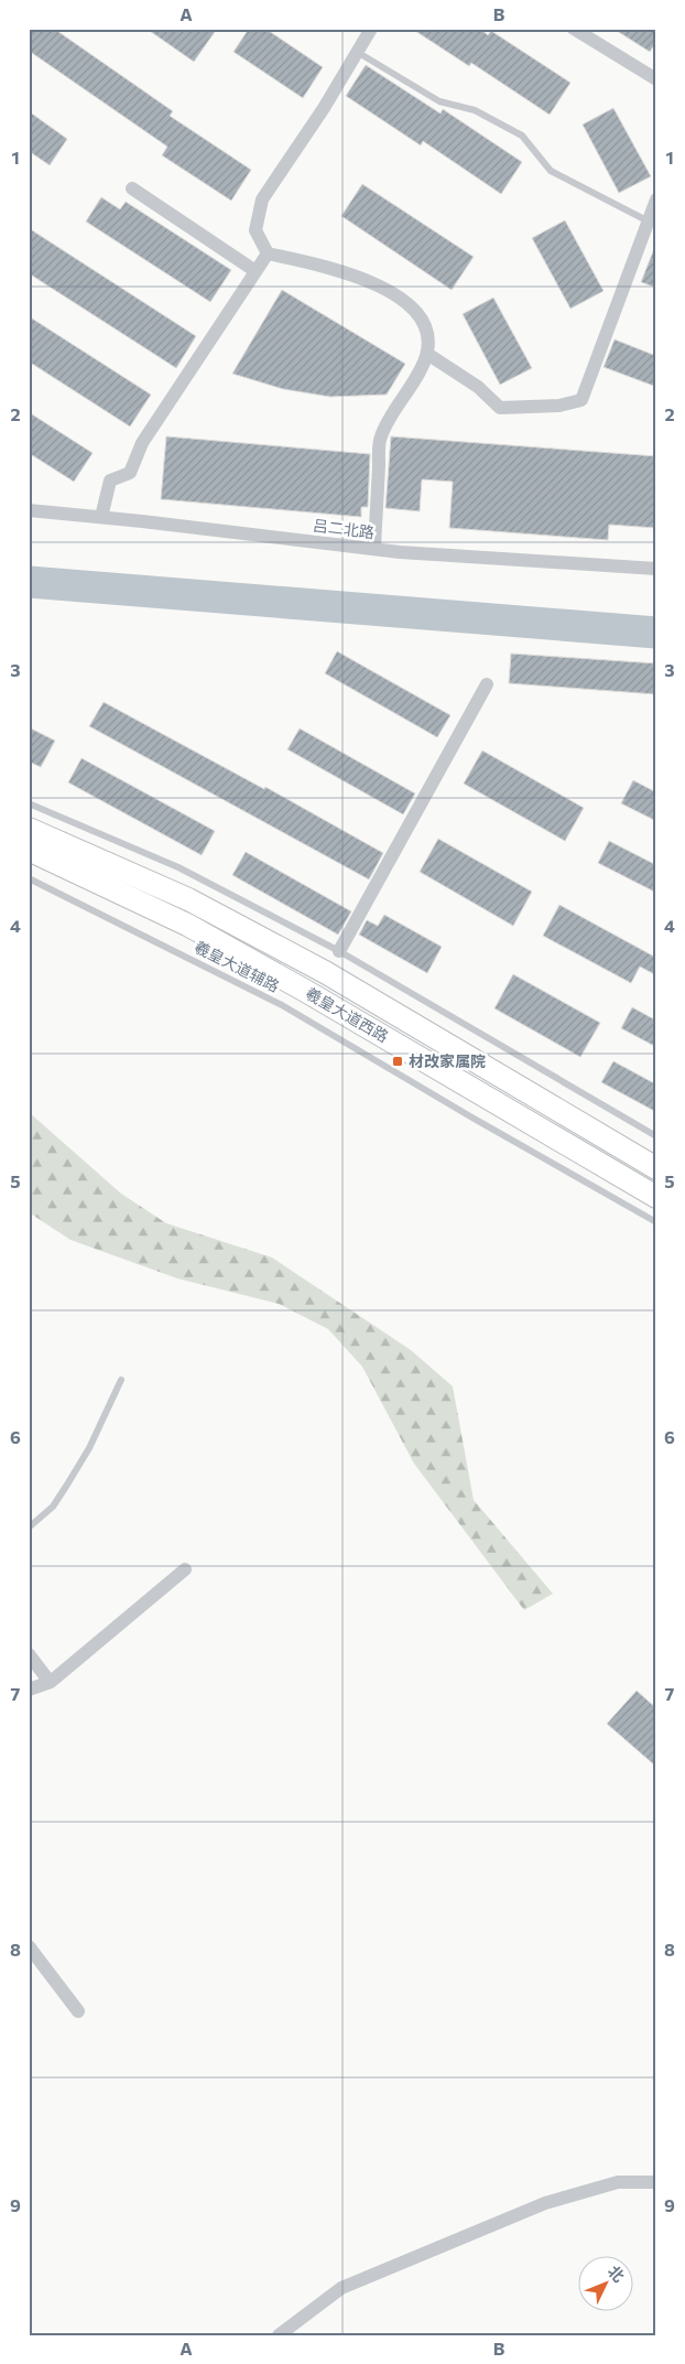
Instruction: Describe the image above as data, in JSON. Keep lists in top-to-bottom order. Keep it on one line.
{"streets":{"main road":["羲皇大道西路"],"street":["吕二北路"],"lane":["羲皇大道辅路"]},"places":{"transit":["材改家属院"]},"north":"top right","grid":{"columns":["A","B"],"rows":["1","2","3","4","5","6","7","8","9"]}}
